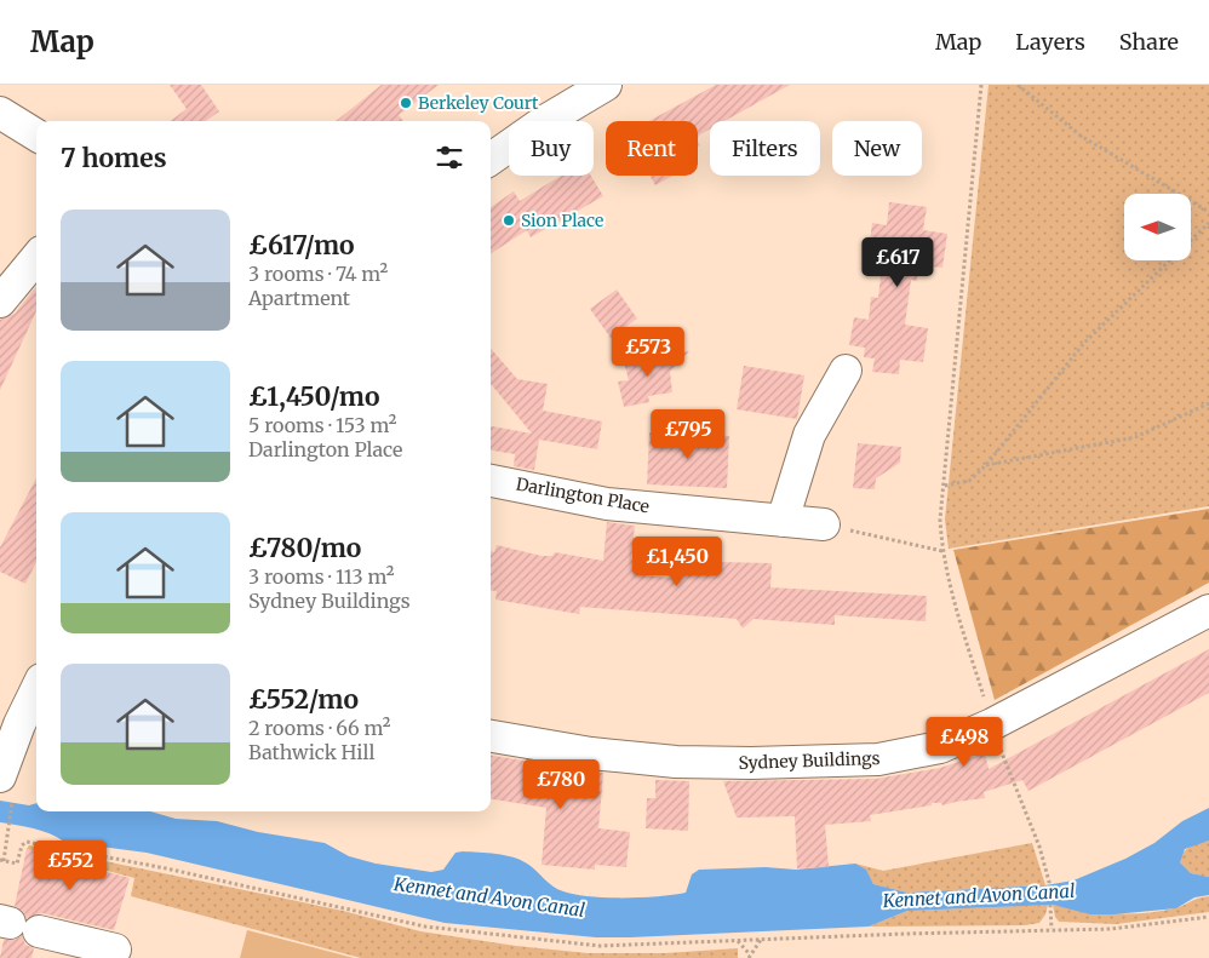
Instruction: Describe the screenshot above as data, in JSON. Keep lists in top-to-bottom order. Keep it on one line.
{"streets":{"street":["Darlington Place","Sydney Buildings"]},"water":["Kennet and Avon Canal"],"places":["Berkeley Court","Sion Place"],"north":"left","page":{"header":"Map","nav":["Map","Layers","Share"],"chip":["Buy","Rent","Filters","New"],"heading":"7 homes","list":[{"name":"£617/mo","note":"3 rooms · 74 m² · Apartment"},{"name":"£1,450/mo","note":"5 rooms · 153 m² · Darlington Place"},{"name":"£780/mo","note":"3 rooms · 113 m² · Sydney Buildings"},{"name":"£552/mo","note":"2 rooms · 66 m² · Bathwick Hill"}],"price":["£617","£573","£795","£1,450","£498","£780","£552"]}}
